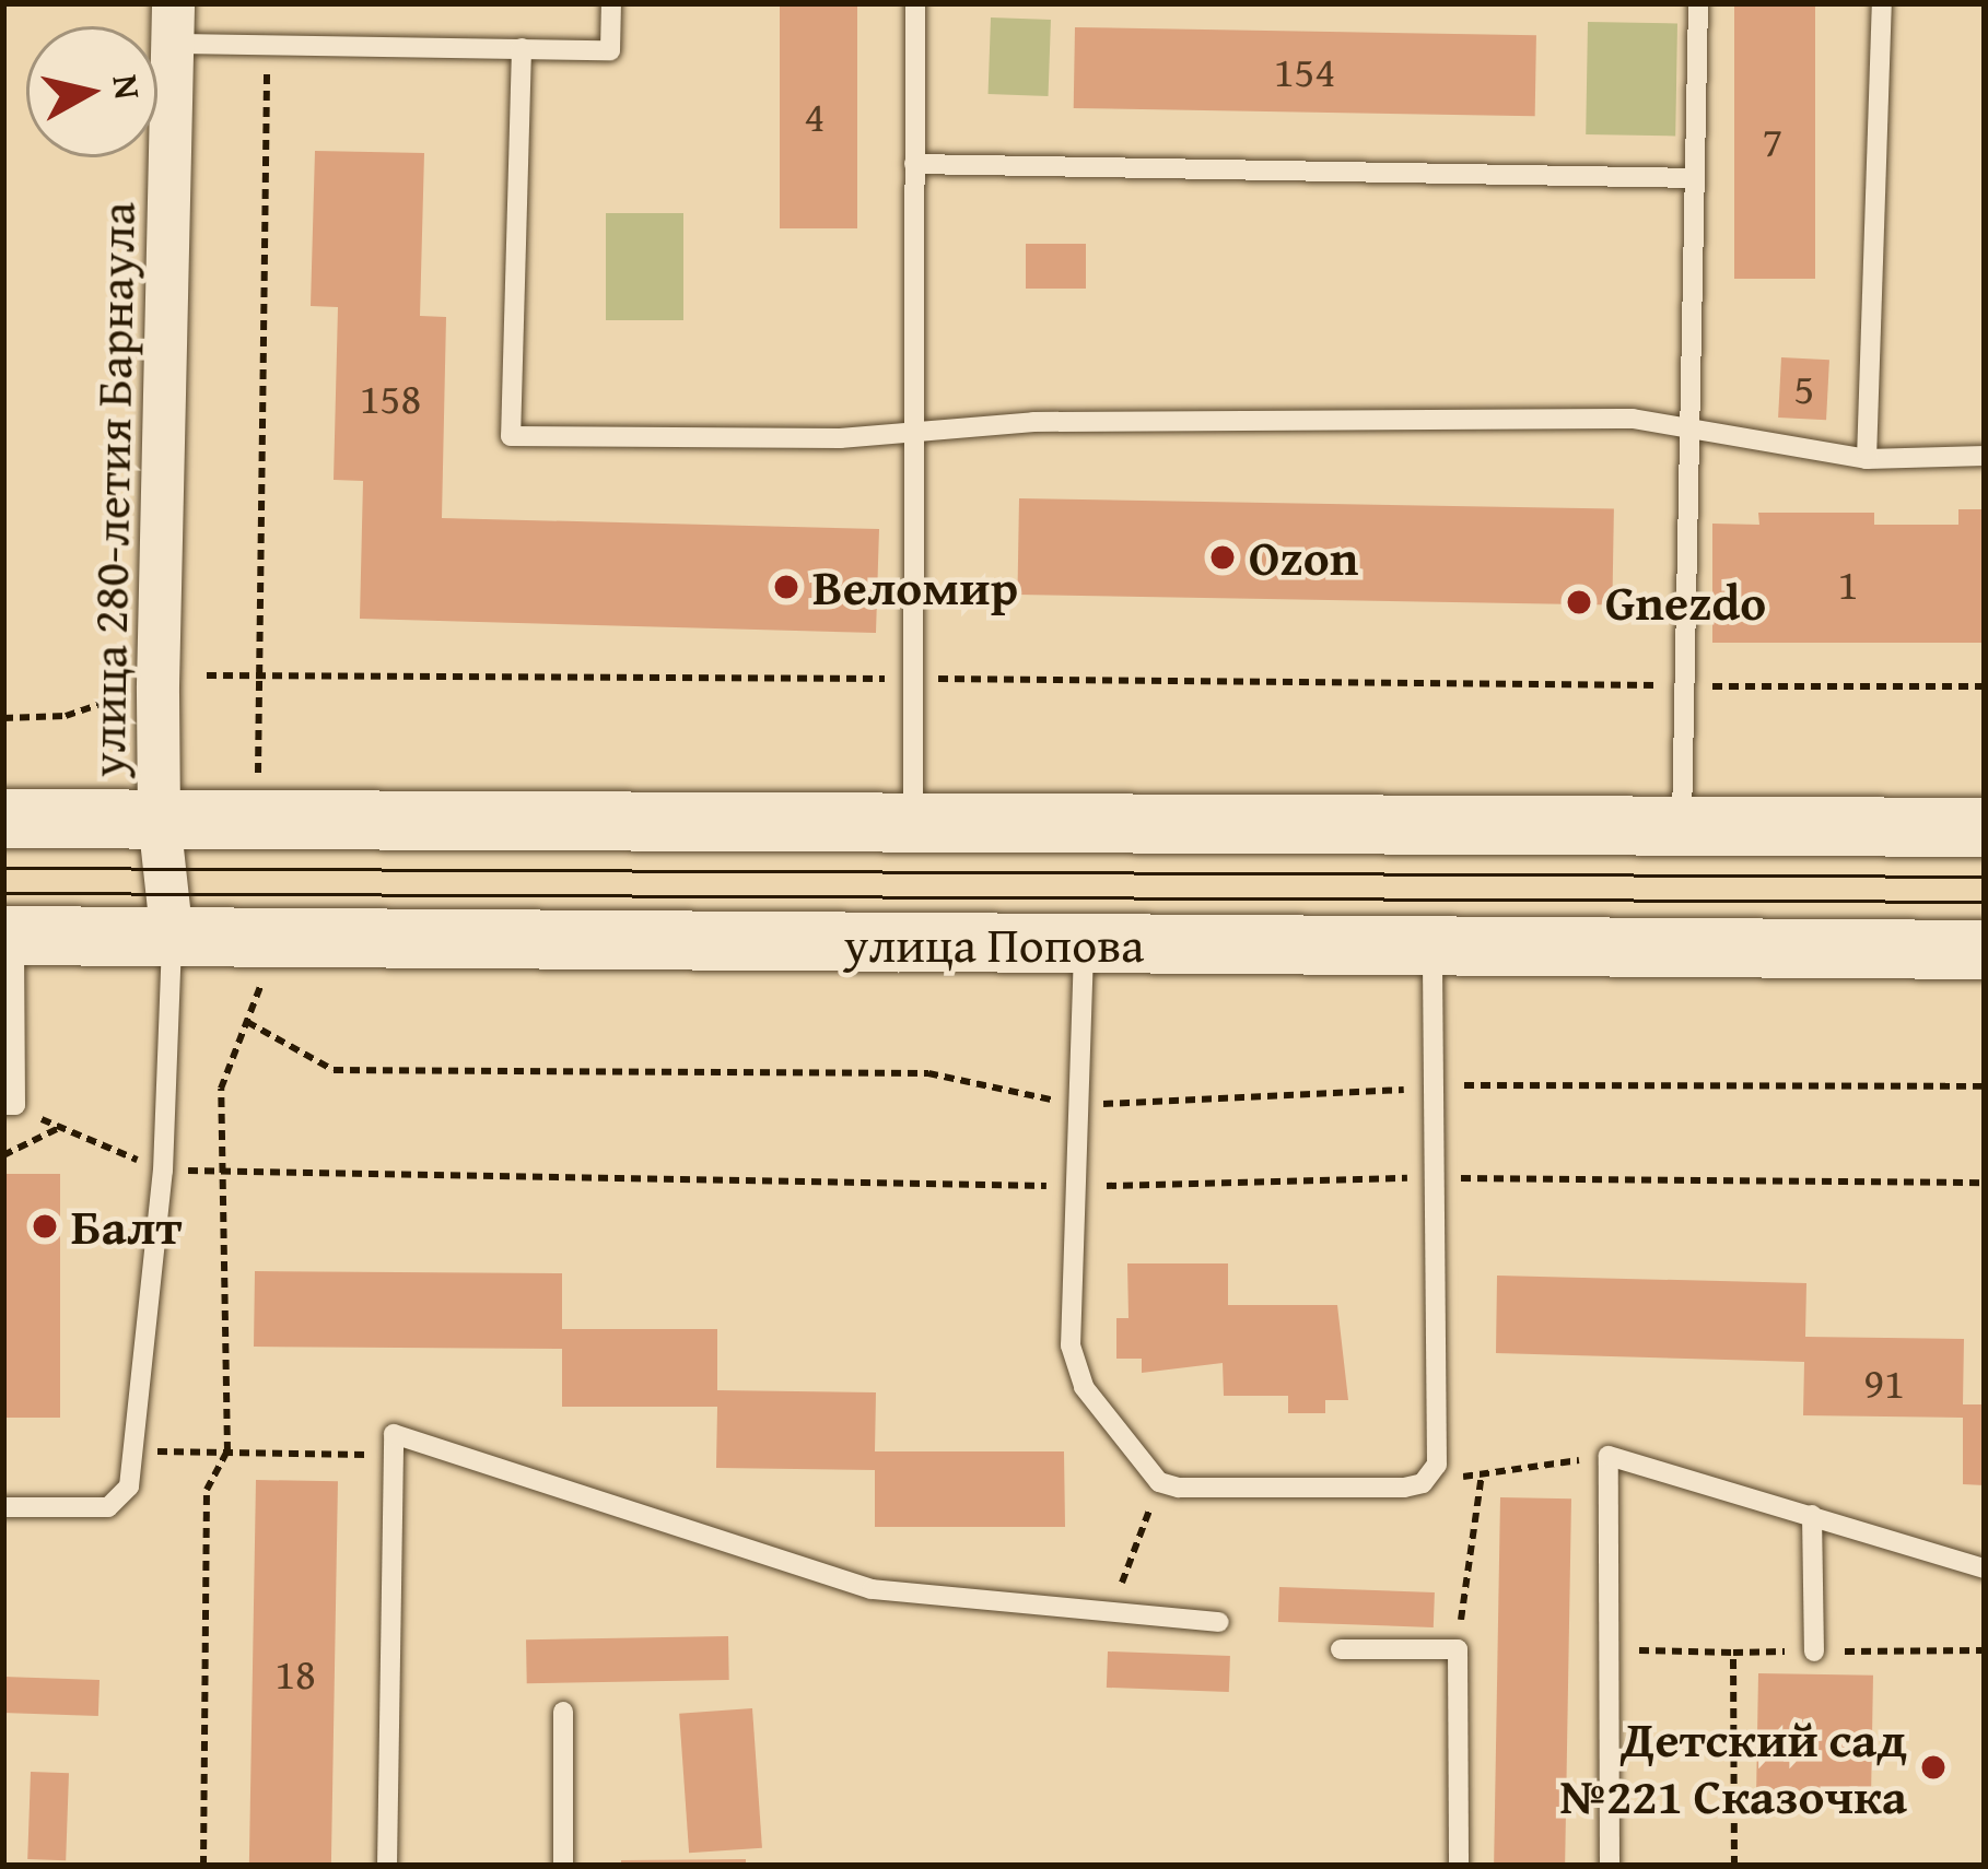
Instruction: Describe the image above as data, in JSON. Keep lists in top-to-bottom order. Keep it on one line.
{"streets":{"main road":["улица Попова"],"street":["улица 280-летия Барнаула"]},"crossings":[["улица 280-летия Барнаула","улица Попова"]],"places":["Ozon","Веломир","Gnezdo","Балт","Детский сад №221 Сказочка"],"house_numbers":["154","4","7","5","158","1","91","18"],"north":"right"}
